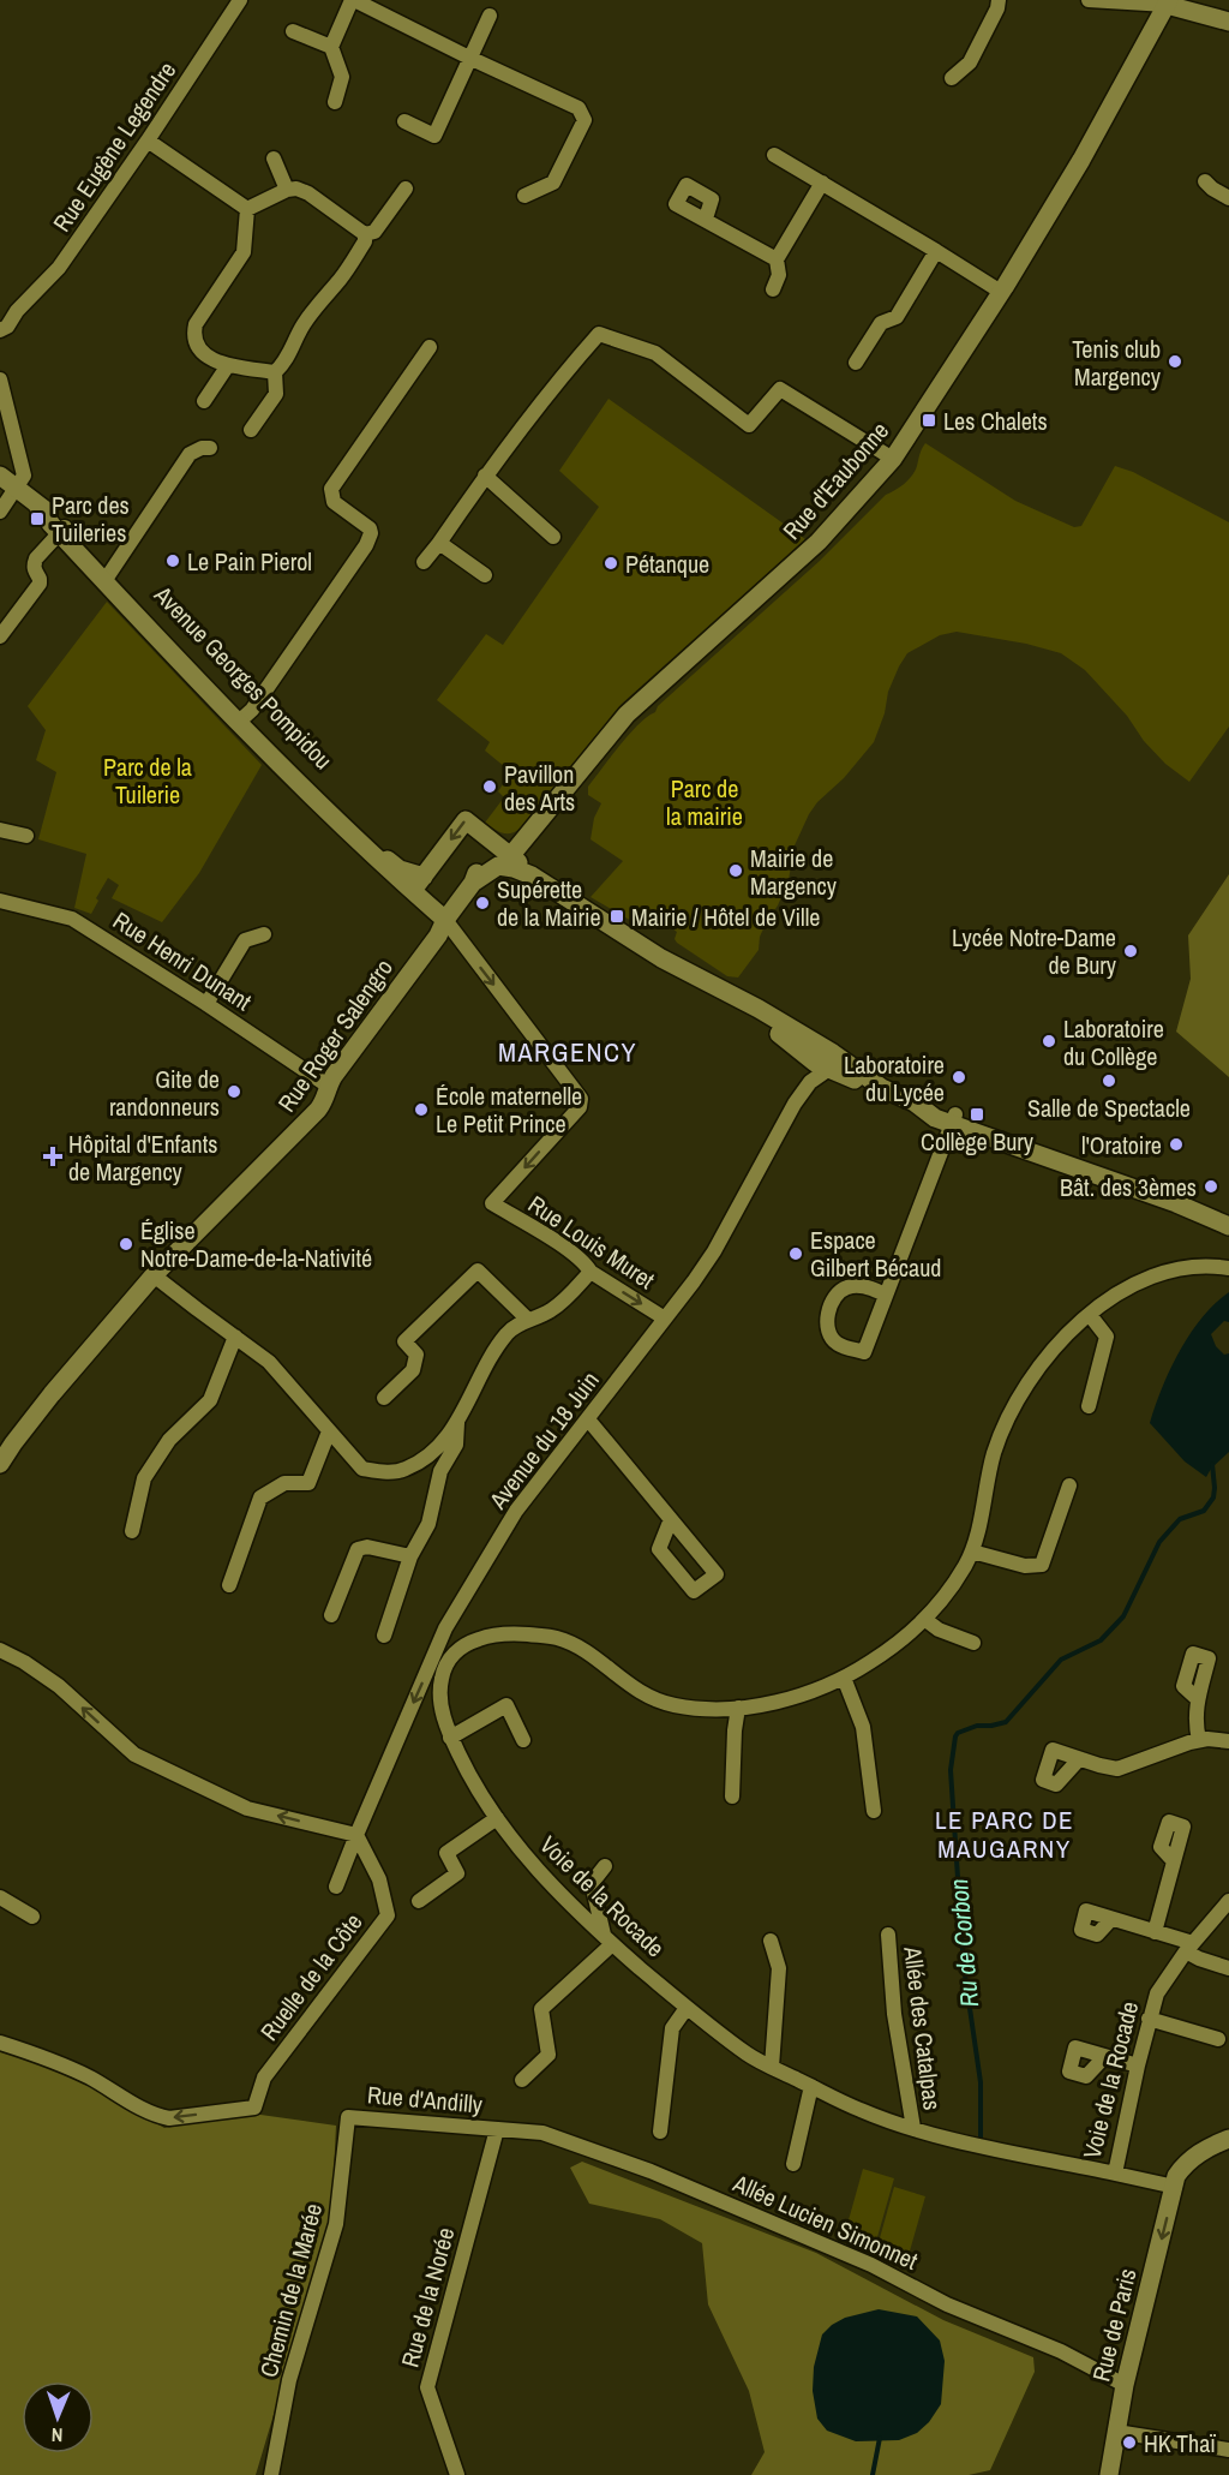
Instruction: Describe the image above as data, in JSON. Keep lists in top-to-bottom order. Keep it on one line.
{"streets":{"main road":["Rue d'Eaubonne","Avenue Georges Pompidou","Rue Roger Salengro","Rue de Paris"],"street":["Rue Eugène Legendre","Rue Henri Dunant","Rue Louis Muret","Avenue du 18 Juin","Voie de la Rocade","Ruelle de la Côte","Allée des Catalpas","Rue d'Andilly","Allée Lucien Simonnet","Chemin de la Marée","Rue de la Norée"]},"crossings":[["Avenue Georges Pompidou","Rue Roger Salengro"],["Avenue Georges Pompidou","Rue Louis Muret"],["Rue Henri Dunant","Rue Roger Salengro"],["Rue Roger Salengro","Rue Louis Muret"],["Rue Louis Muret","Avenue du 18 Juin"],["Avenue du 18 Juin","Ruelle de la Côte"],["Voie de la Rocade","Allée des Catalpas"],["Rue d'Andilly","Allée Lucien Simonnet"],["Rue d'Andilly","Chemin de la Marée"],["Rue d'Andilly","Rue de la Norée"],["Allée Lucien Simonnet","Rue de la Norée"],["Allée Lucien Simonnet","Rue de Paris"]],"one_way":["Rue de Paris"],"districts":["MARGENCY","LE PARC DE MAUGARNY"],"water":["Ru de Corbon"],"parks":["Parc de la Tuilerie","Parc de la mairie"],"places":{"other":["Tenis club Margency","Le Pain Pierol","Pétanque","Pavillon des Arts","Mairie de Margency","Supérette de la Mairie","Lycée Notre-Dame de Bury","Laboratoire du Collège","Laboratoire du Lycée","Salle de Spectacle","Gite de randonneurs","École maternelle Le Petit Prince","l'Oratoire","Bât. des 3èmes","Église Notre-Dame-de-la-Nativité","Espace Gilbert Bécaud","HK Thaï"],"transit":["Les Chalets","Parc des Tuileries","Mairie / Hôtel de Ville","Collège Bury"],"health":["Hôpital d'Enfants de Margency"]},"north":"bottom"}
